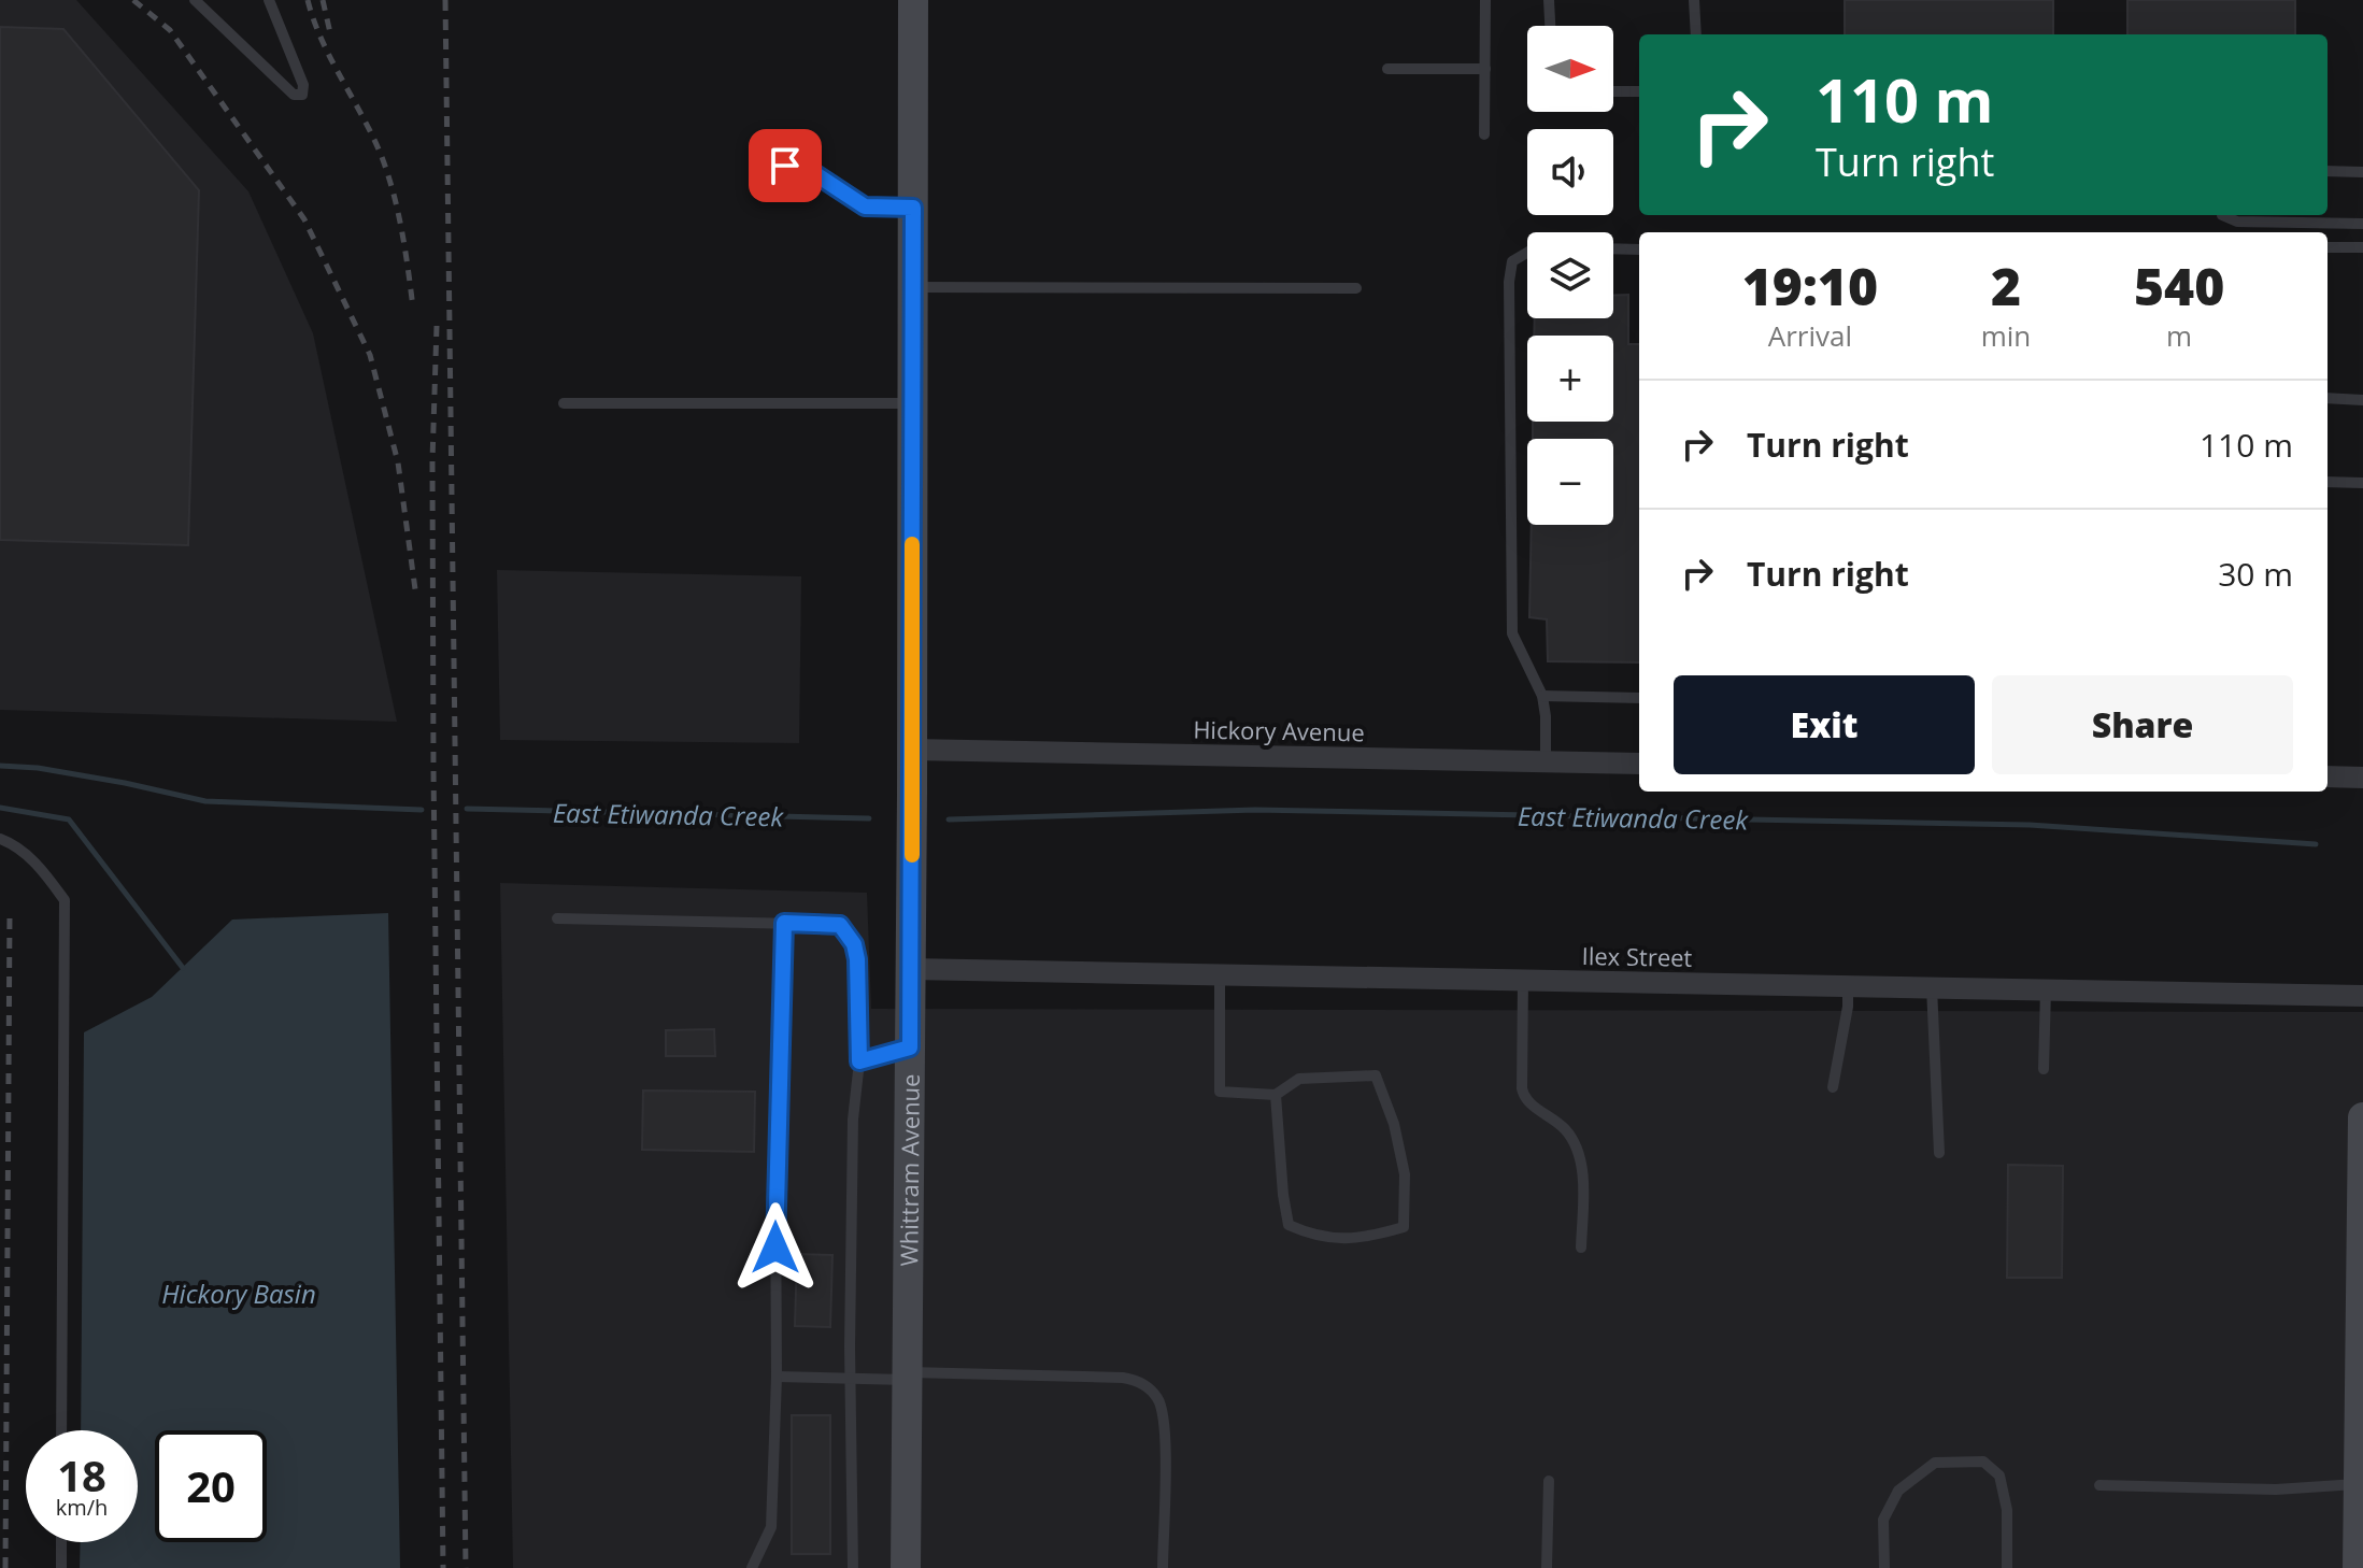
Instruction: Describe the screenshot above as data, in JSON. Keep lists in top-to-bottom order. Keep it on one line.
{"streets":{"street":["Hickory Avenue","Ilex Street","Whittram Avenue"]},"crossings":[["Hickory Avenue","Whittram Avenue"],["Ilex Street","Whittram Avenue"]],"water":["East Etiwanda Creek","Hickory Basin"],"north":"right","page":{"map_buttons":["+","−"],"turn":["110 m","Turn right"],"eta":["19:10","Arrival","2","min","540","m"],"list":[{"name":"Turn right","value":"110 m"},{"name":"Turn right","value":"30 m"}],"buttons":["Exit","Share"],"speed":"18 km/h","limit":"20"}}
